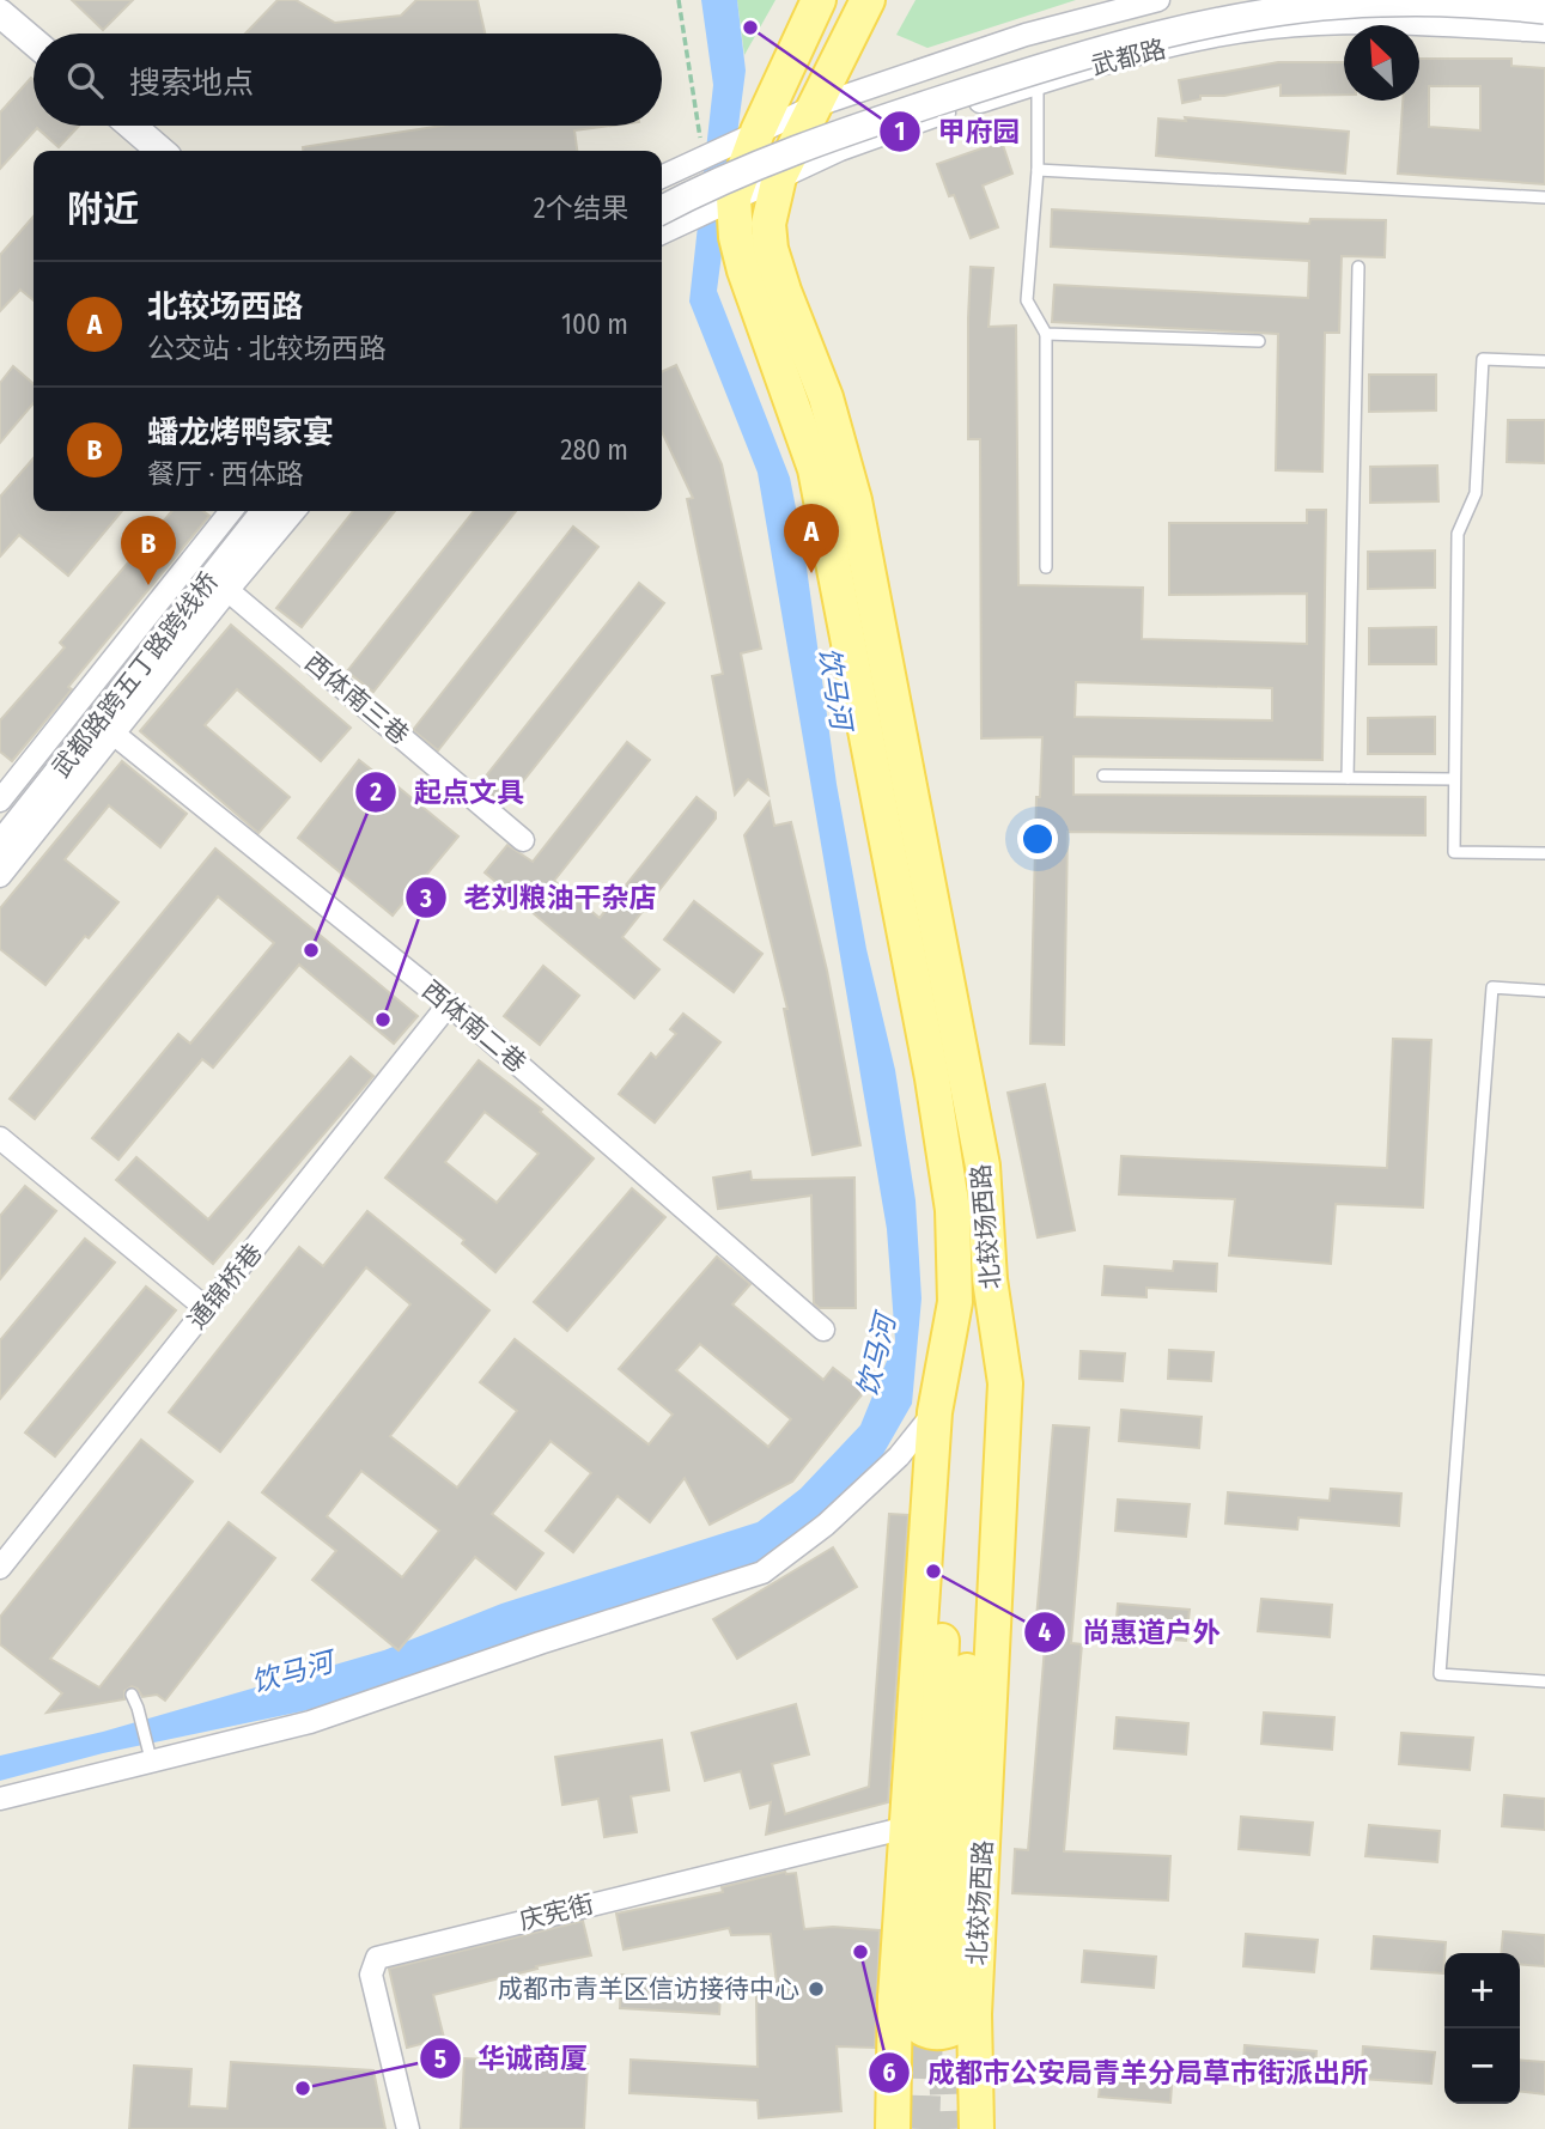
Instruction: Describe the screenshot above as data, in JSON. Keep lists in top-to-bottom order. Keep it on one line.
{"streets":{"main road":["北较场西路"],"street":["武都路","武都路跨五丁路跨线桥","西体南三巷","西体南二巷","通锦桥巷","庆宪街"]},"crossings":[["武都路","北较场西路"],["西体南二巷","通锦桥巷"],["北较场西路","庆宪街"]],"water":["饮马河"],"places":["甲府园","起点文具","老刘粮油干杂店","尚惠道户外","成都市公安局青羊分局草市街派出所","成都市青羊区信访接待中心","华诚商厦"],"north":"top left","page":{"search":"搜索地点","heading":["附近","2个结果"],"list":[{"mark":"A","name":"北较场西路","note":"公交站 · 北较场西路","value":"100 m"},{"mark":"B","name":"蟠龙烤鸭家宴","note":"餐厅 · 西体路","value":"280 m"}],"pins":["A","B"],"map_buttons":["+","−"]}}
